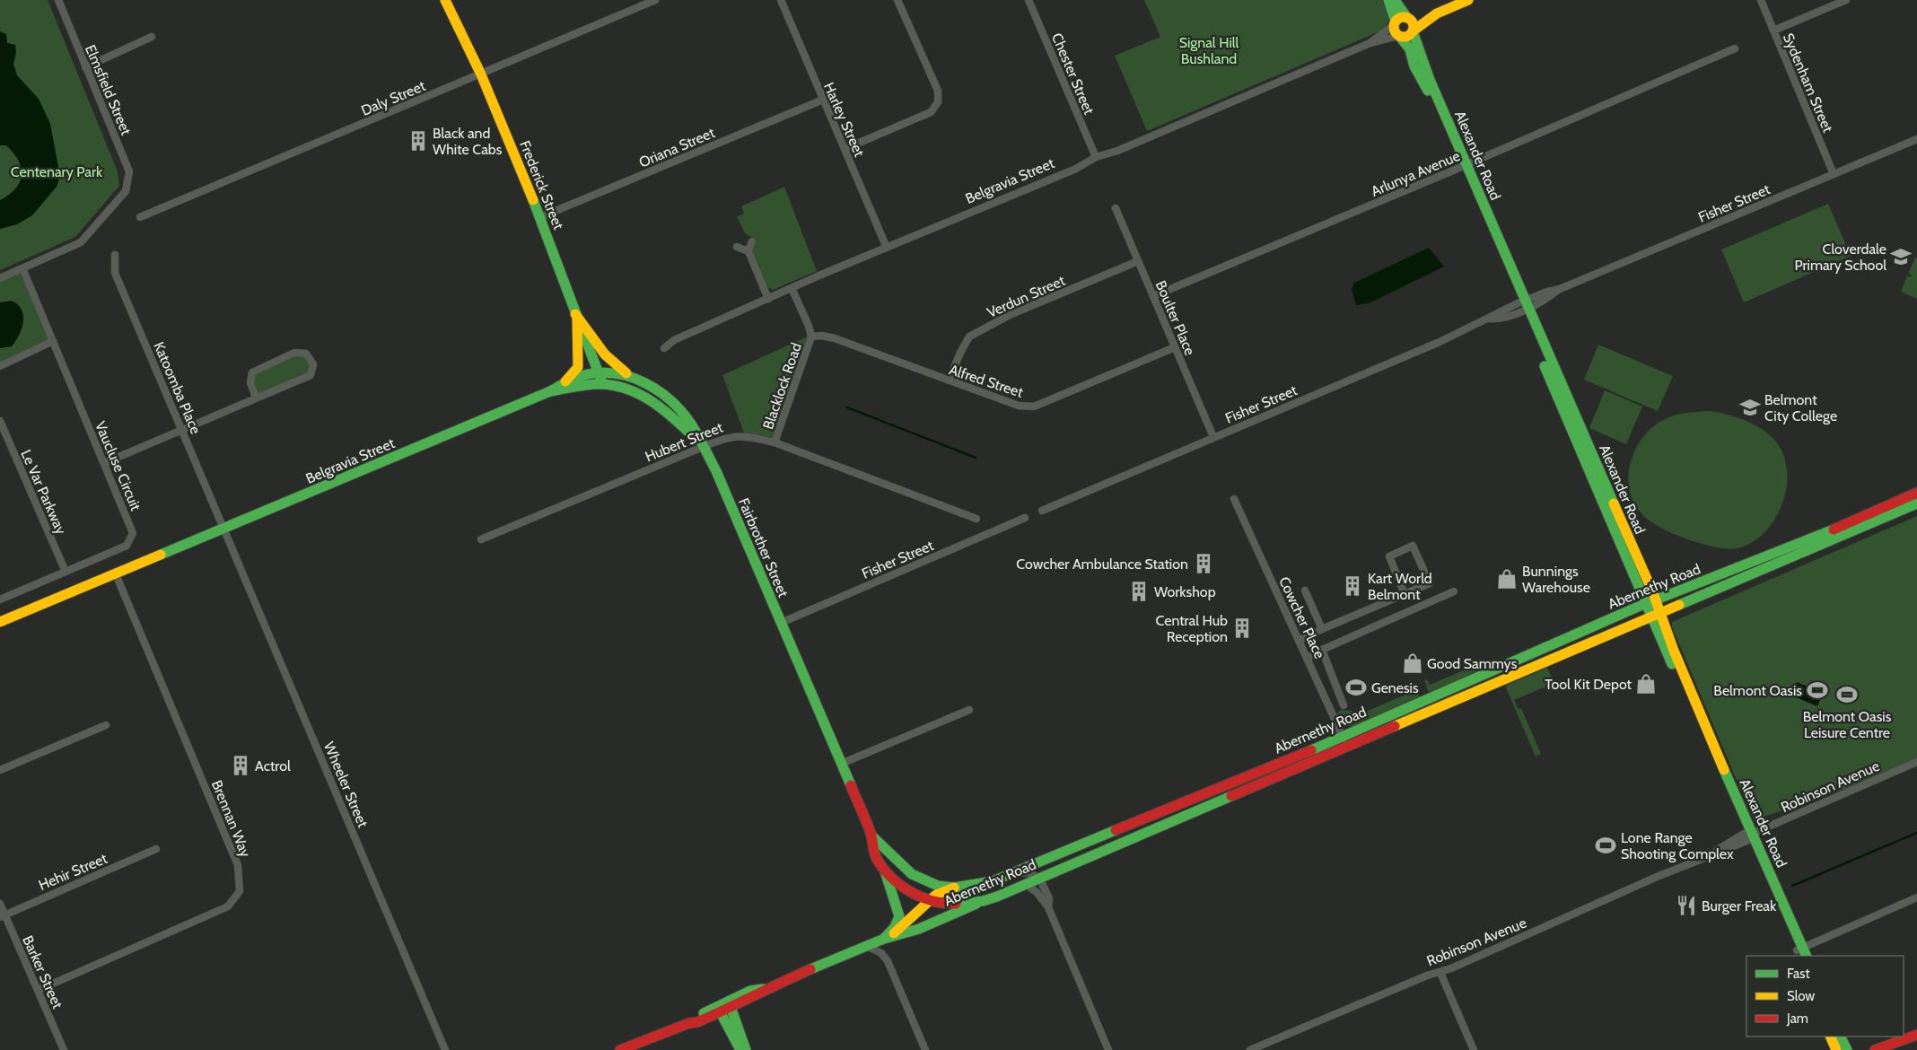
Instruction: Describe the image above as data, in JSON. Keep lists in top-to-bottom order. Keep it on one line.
{"streets":{"main road":["Alexander Road","Belgravia Street","Frederick Street","Fairbrother Street","Abernethy Road"],"street":["Chester Street","Sydenham Street","Elmsfield Street","Daly Street","Harley Street","Oriana Street","Arlunya Avenue","Fisher Street","Verdun Street","Boulter Place","Alfred Street","Blacklock Road","Katoomba Place","Hubert Street","Vaucluse Circuit","Le Var Parkway","Cowcher Place","Wheeler Street","Robinson Avenue","Brennan Way","Hehir Street","Barker Street"]},"crossings":[["Chester Street","Belgravia Street"],["Sydenham Street","Fisher Street"],["Elmsfield Street","Vaucluse Circuit"],["Daly Street","Frederick Street"],["Harley Street","Oriana Street"],["Harley Street","Belgravia Street"],["Oriana Street","Frederick Street"],["Alexander Road","Arlunya Avenue"],["Alexander Road","Belgravia Street"],["Alexander Road","Fisher Street"],["Alexander Road","Abernethy Road"],["Alexander Road","Robinson Avenue"],["Arlunya Avenue","Boulter Place"],["Belgravia Street","Frederick Street"],["Belgravia Street","Blacklock Road"],["Belgravia Street","Katoomba Place"],["Belgravia Street","Hubert Street"],["Belgravia Street","Fairbrother Street"],["Belgravia Street","Wheeler Street"],["Belgravia Street","Brennan Way"],["Frederick Street","Fairbrother Street"],["Fisher Street","Boulter Place"],["Fisher Street","Fairbrother Street"],["Verdun Street","Boulter Place"],["Verdun Street","Alfred Street"],["Boulter Place","Alfred Street"],["Alfred Street","Blacklock Road"],["Blacklock Road","Hubert Street"],["Katoomba Place","Wheeler Street"],["Hubert Street","Fairbrother Street"],["Vaucluse Circuit","Le Var Parkway"],["Fairbrother Street","Abernethy Road"],["Abernethy Road","Cowcher Place"],["Brennan Way","Barker Street"],["Hehir Street","Barker Street"]],"parks":["Signal Hill Bushland","Centenary Park"],"places":{"building":["Black and White Cabs","Cowcher Ambulance Station","Kart World Belmont","Workshop","Central Hub Reception","Actrol"],"school or university":["Cloverdale Primary School","Belmont City College"],"shop":["Bunnings Warehouse","Good Sammys","Tool Kit Depot"],"sports":["Genesis","Belmont Oasis","Belmont Oasis Leisure Centre","Lone Range Shooting Complex"],"restaurant":["Burger Freak"]},"legend":["Fast","Slow","Jam"]}
